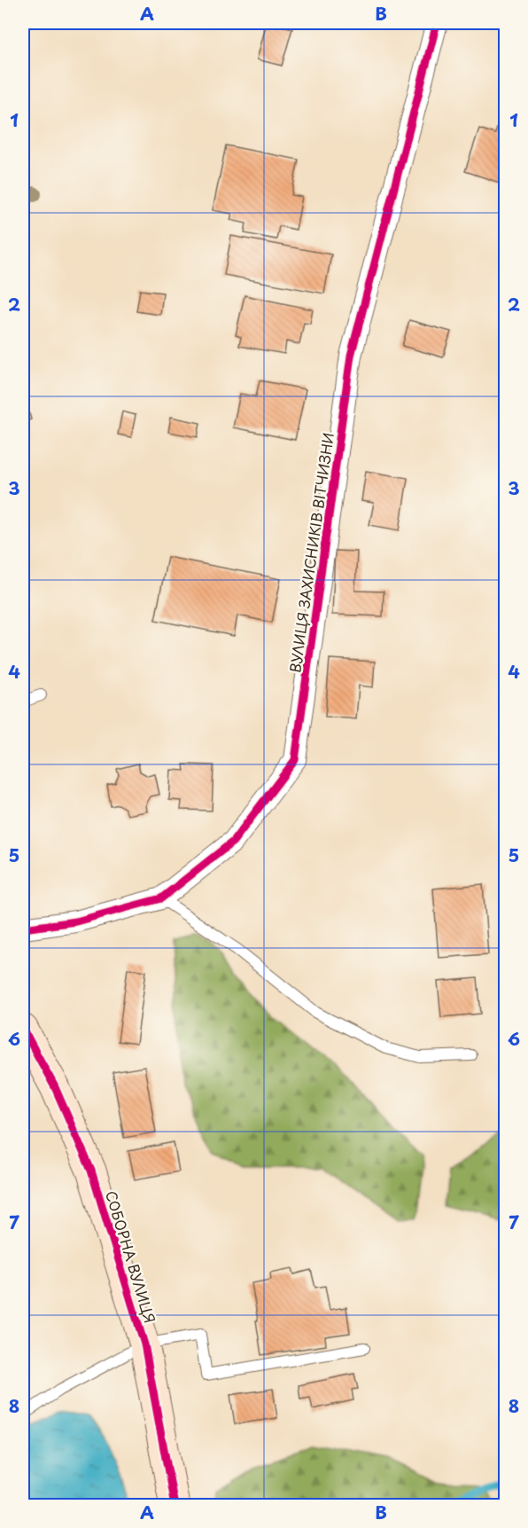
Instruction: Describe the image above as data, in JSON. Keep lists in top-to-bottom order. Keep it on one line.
{"streets":{"street":["ВУЛИЦЯ ЗАХИСНИКІВ ВІТЧИЗНИ","СОБОРНА ВУЛИЦЯ"]},"grid":{"columns":["A","B"],"rows":["1","2","3","4","5","6","7","8"]}}
